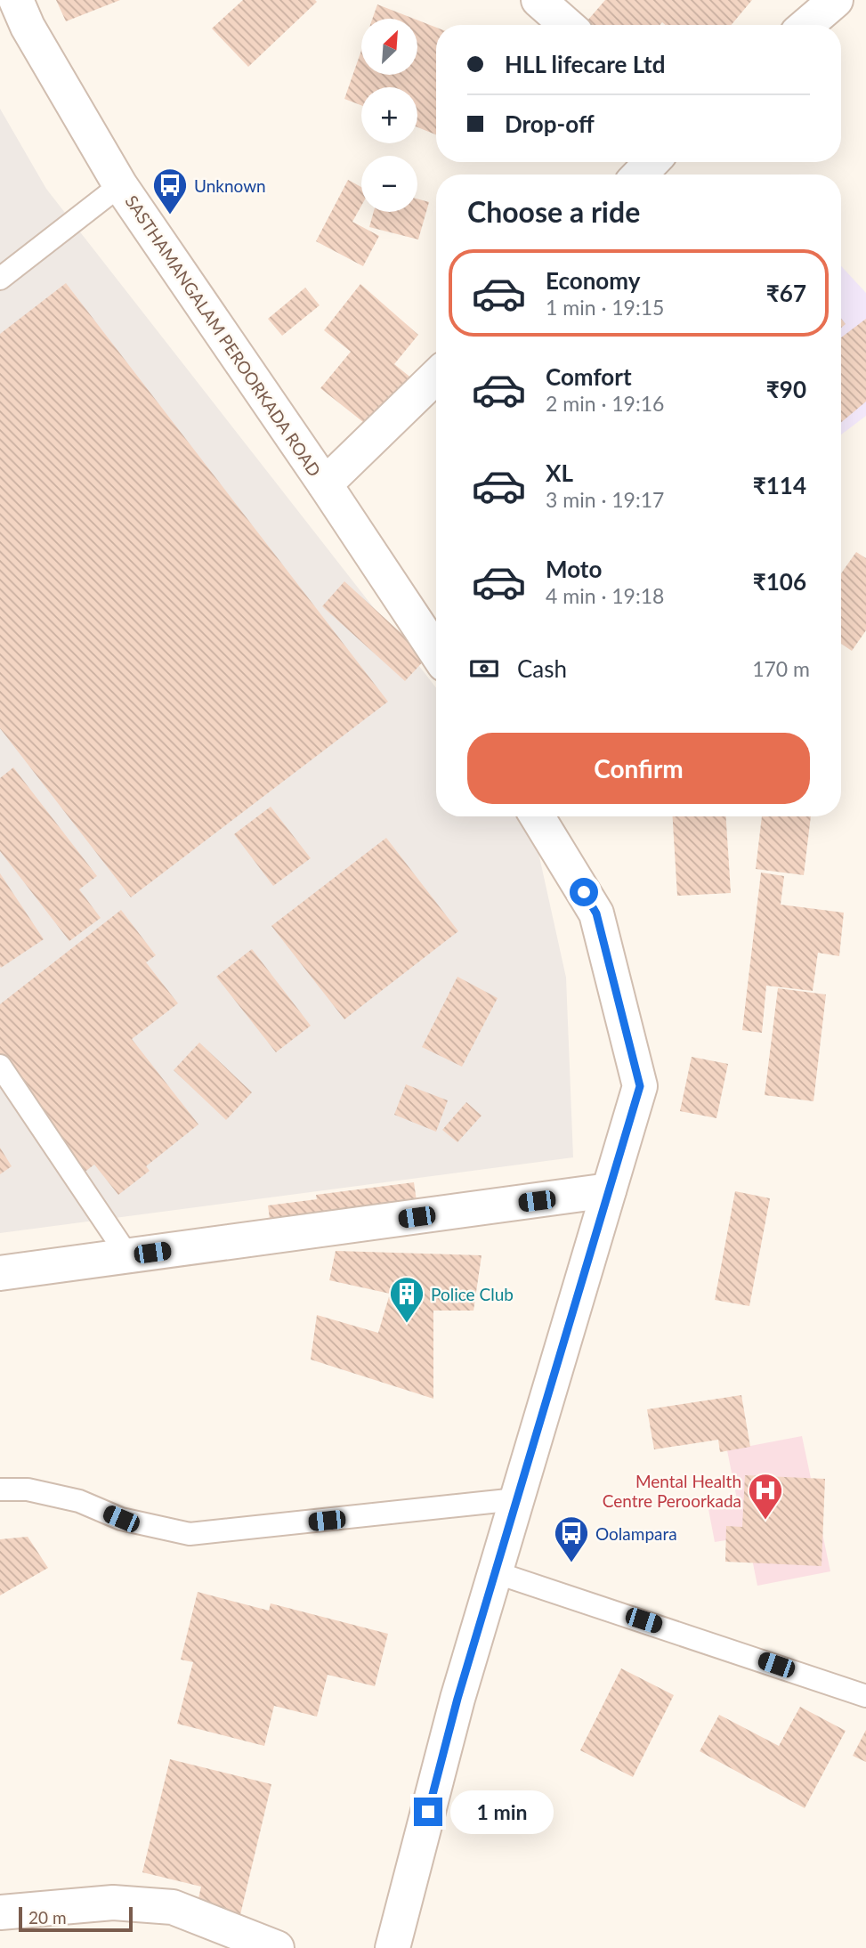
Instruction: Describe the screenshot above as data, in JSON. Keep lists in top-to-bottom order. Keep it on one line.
{"streets":{"street":["SASTHAMANGALAM PEROORKADA ROAD"]},"places":{"bus stop":["Unknown","Oolampara"],"building":["Police Club"],"hospital":["Mental Health Centre Peroorkada"]},"scale_bar":"20 m","north":"top right","page":{"map_buttons":["+","−"],"banner":["HLL lifecare Ltd","Drop-off"],"heading":"Choose a ride","list":[{"name":"Economy","note":"1 min · 19:15","value":"₹67"},{"name":"Comfort","note":"2 min · 19:16","value":"₹90"},{"name":"XL","note":"3 min · 19:17","value":"₹114"},{"name":"Moto","note":"4 min · 19:18","value":"₹106"}],"pay":["Cash","170 m"],"buttons":"Confirm","bubble":"1 min","scale":"20 m"}}
